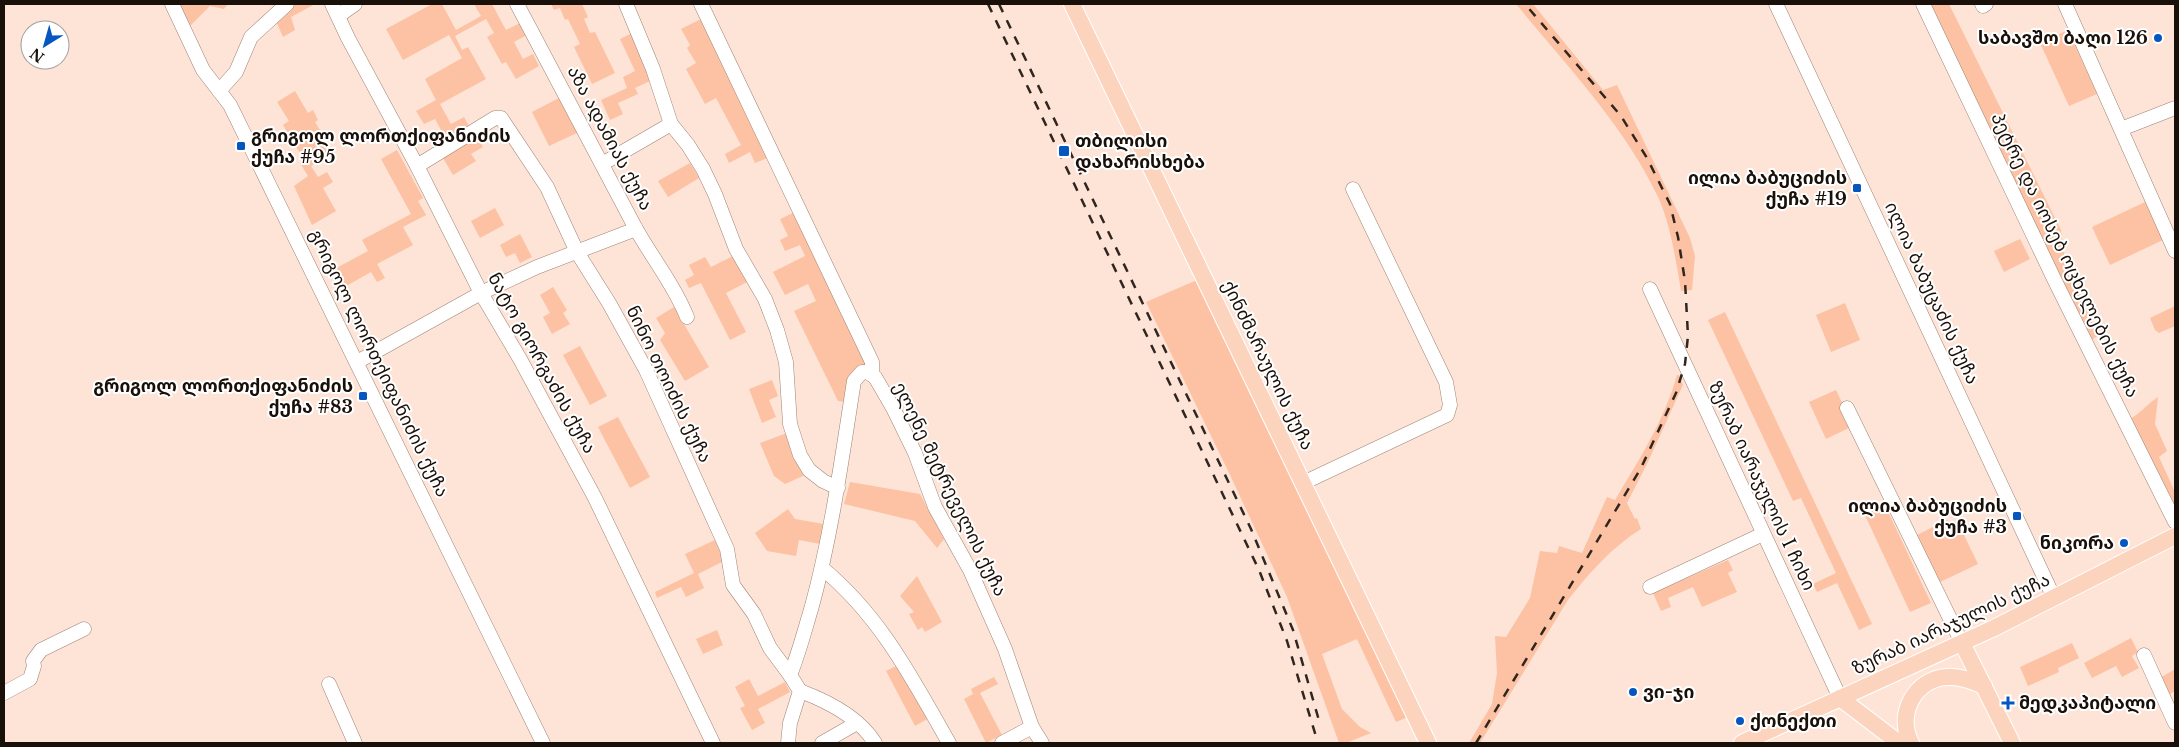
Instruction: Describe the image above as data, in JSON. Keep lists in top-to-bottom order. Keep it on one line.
{"streets":{"main road":["ქინძმარაულის ქუჩა","ზურაბ იარაჯულის ქუჩა"],"street":["აზა ადამიას ქუჩა","პეტრე და იოსებ ოცხელების ქუჩა","ილია ბაბუცაძის ქუჩა","გრიგოლ ლორთქიფანიძის ქუჩა","ნატო გიორგაძის ქუჩა","ნინო თოიძის ქუჩა","ზურაბ იარაჯულის I ჩიხი","ელენე მეტრეველის ქუჩა"]},"crossings":[["აზა ადამიას ქუჩა","გრიგოლ ლორთქიფანიძის ქუჩა"],["აზა ადამიას ქუჩა","ნატო გიორგაძის ქუჩა"],["აზა ადამიას ქუჩა","ნინო თოიძის ქუჩა"],["ილია ბაბუცაძის ქუჩა","ზურაბ იარაჯულის ქუჩა"],["ნატო გიორგაძის ქუჩა","ნინო თოიძის ქუჩა"],["ზურაბ იარაჯულის I ჩიხი","ზურაბ იარაჯულის ქუჩა"]],"places":{"other":["საბავშო ბაღი 126","ნიკორა","ვი-ჯი","ქონექთი"],"transit":["გრიგოლ ლორთქიფანიძის ქუჩა #95","თბილისი დახარისხება","ილია ბაბუციძის ქუჩა #19","გრიგოლ ლორთქიფანიძის ქუჩა #83","ილია ბაბუციძის ქუჩა #3"],"health":["მედკაპიტალი"]},"north":"bottom left"}
